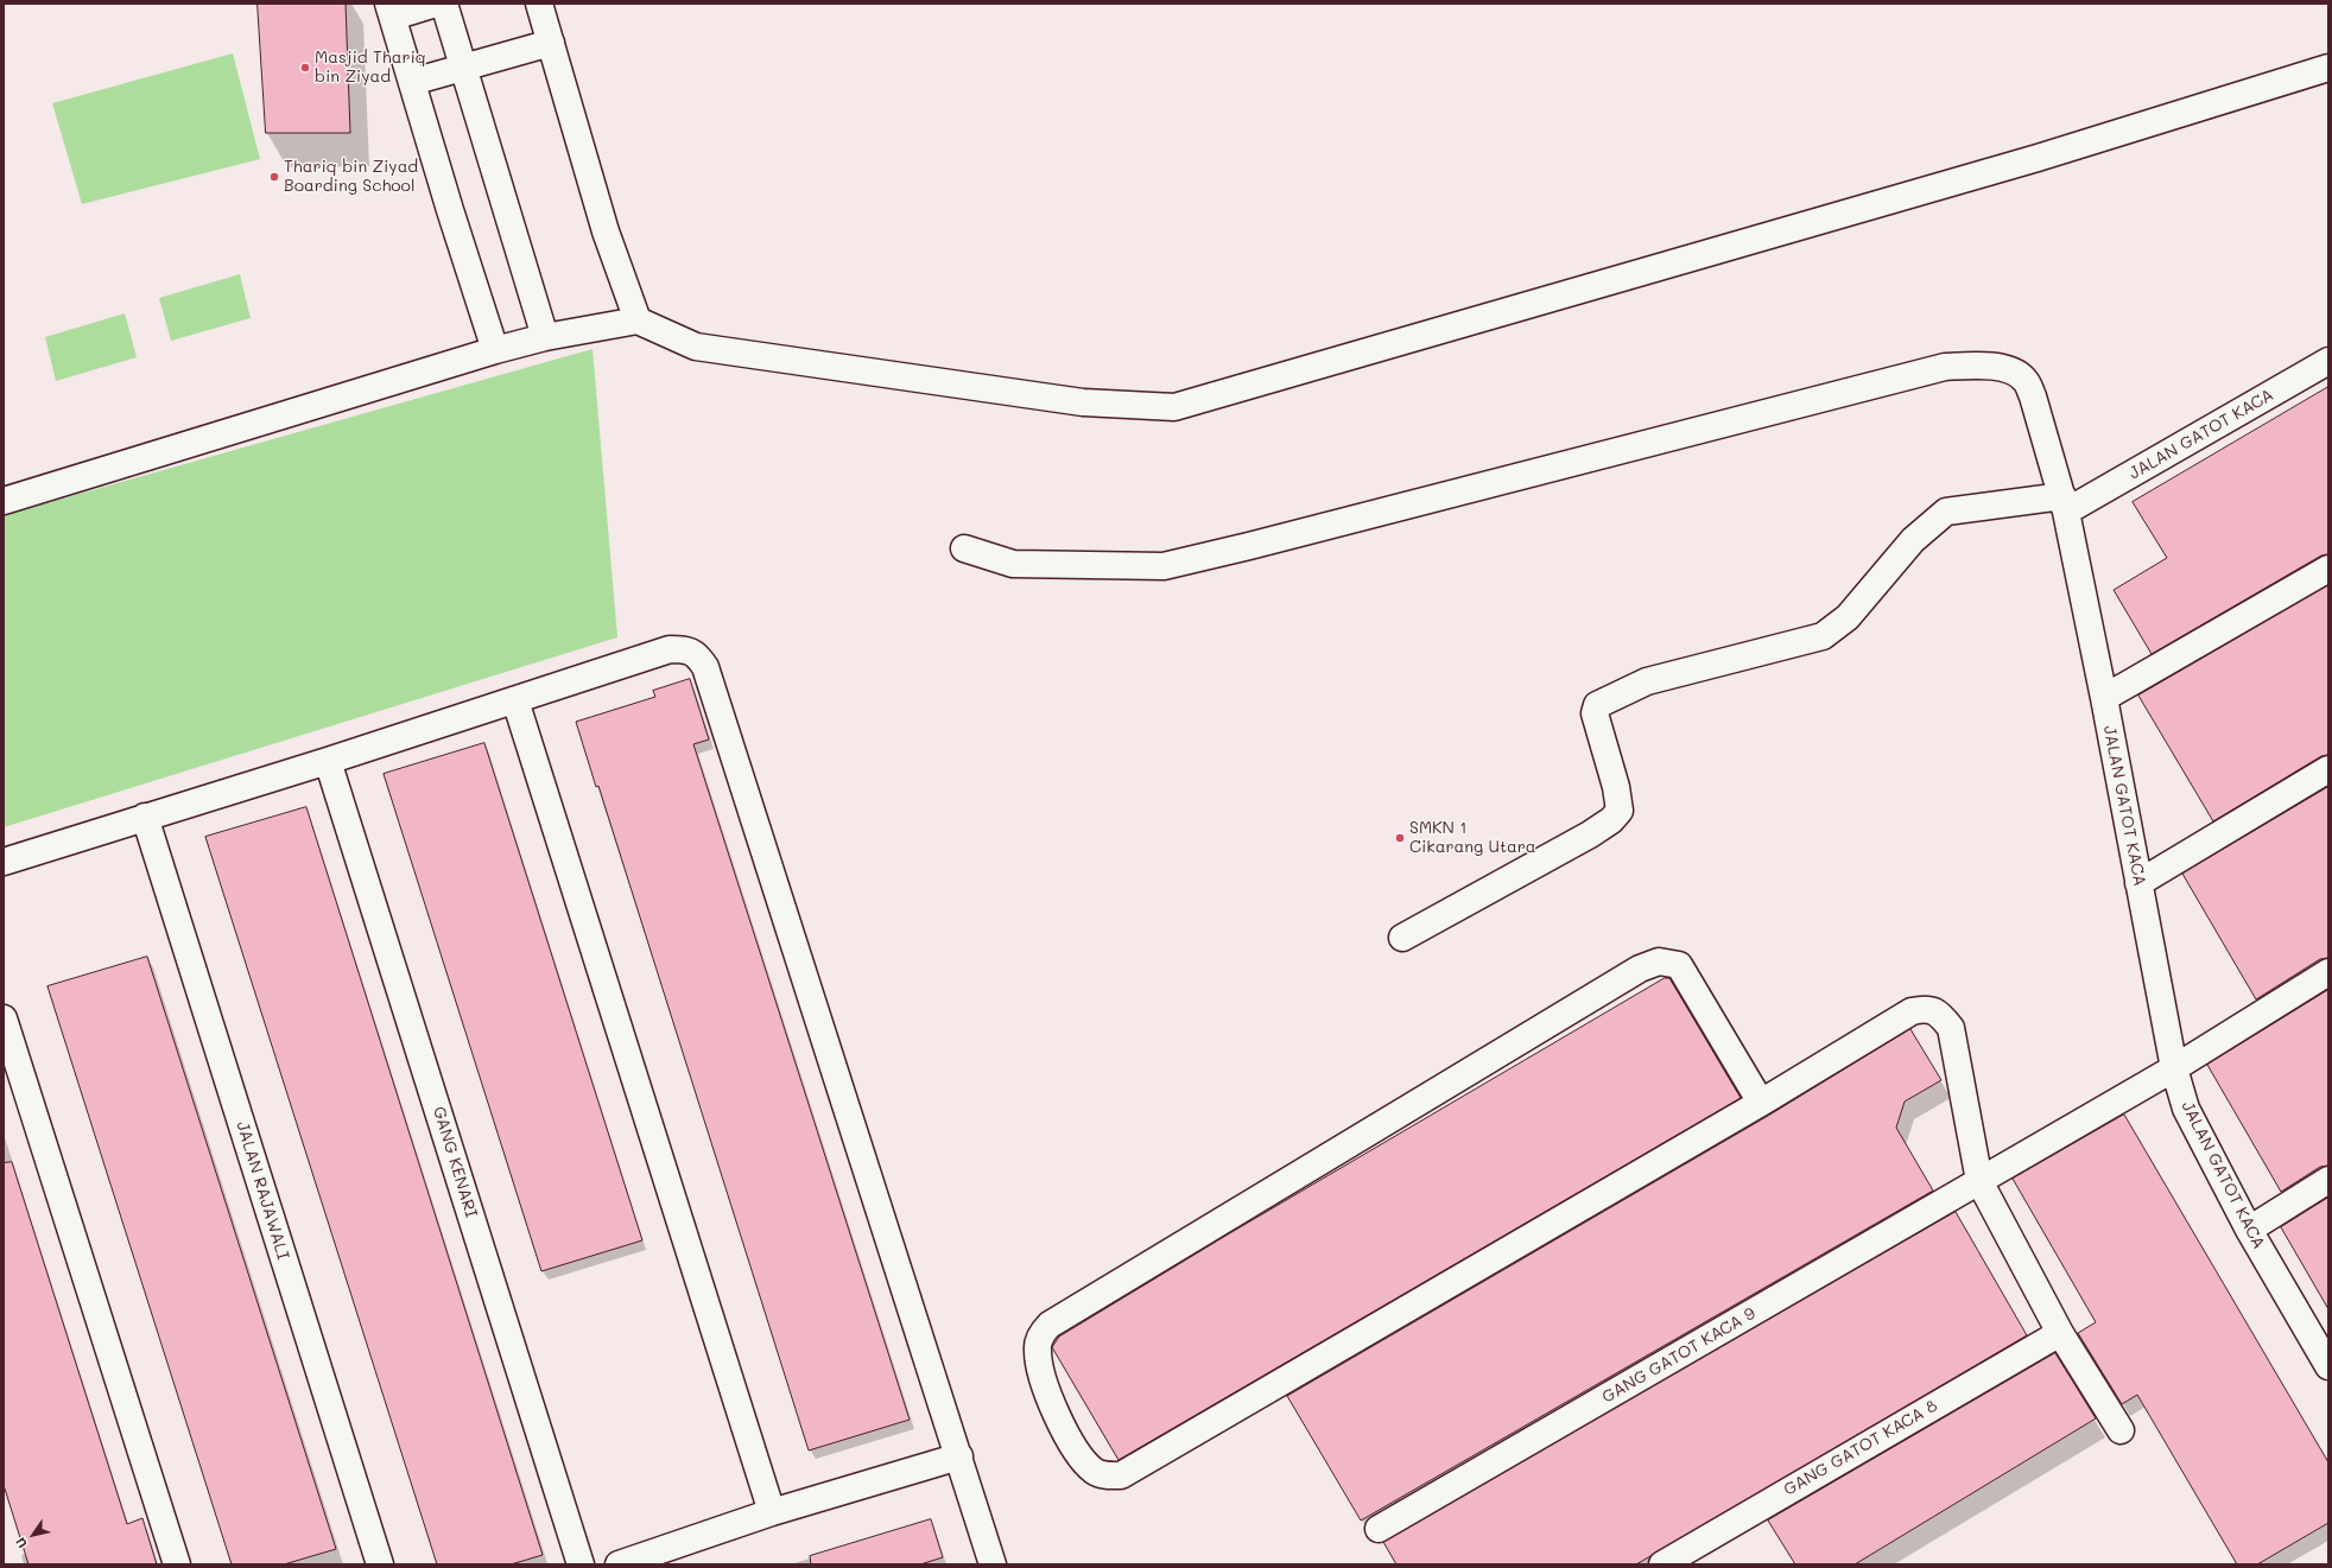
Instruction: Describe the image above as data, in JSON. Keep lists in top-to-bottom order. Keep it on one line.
{"streets":{"street":["JALAN GATOT KACA","GANG KENARI","JALAN RAJAWALI","GANG GATOT KACA 9","GANG GATOT KACA 8"]},"crossings":[["JALAN GATOT KACA","GANG GATOT KACA 9"]],"places":["Masjid Thariq bin Ziyad","Thariq bin Ziyad Boarding School","SMKN 1 Cikarang Utara"],"north":"bottom left"}
